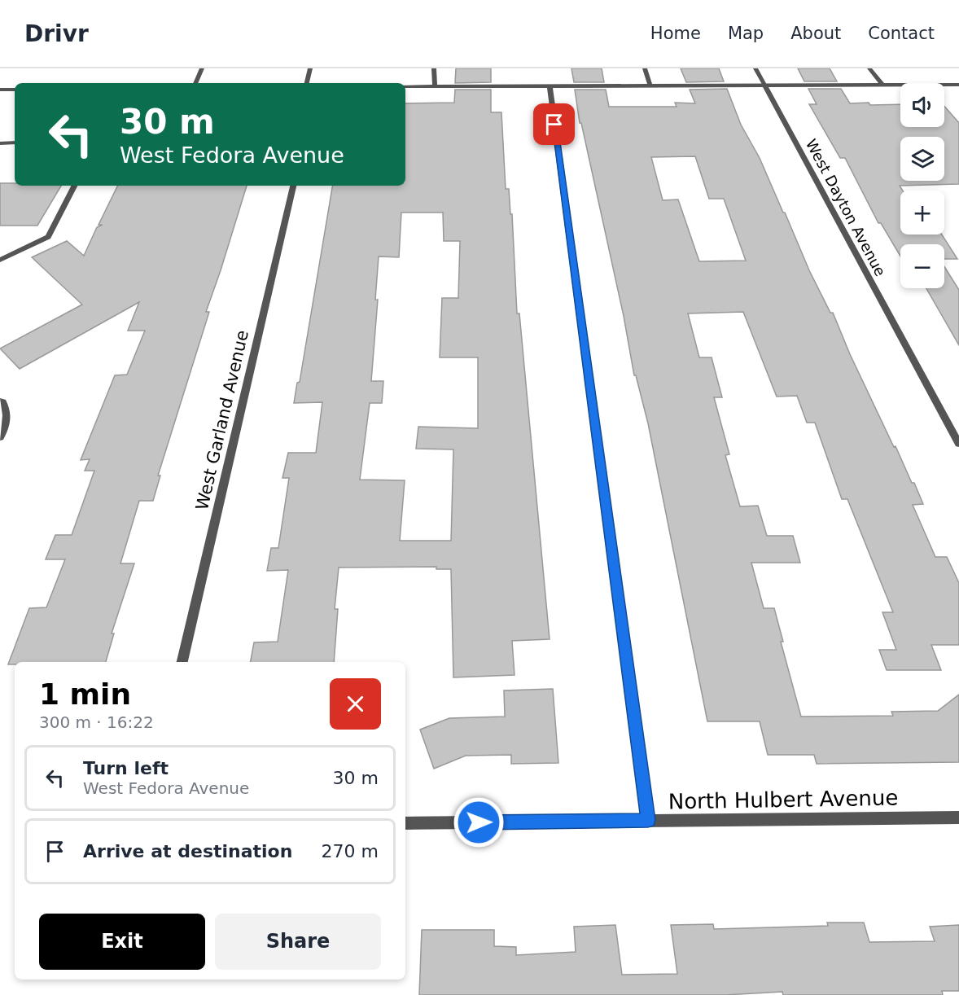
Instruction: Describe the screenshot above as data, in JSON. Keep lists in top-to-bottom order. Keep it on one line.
{"streets":{"street":["West Dayton Avenue","West Garland Avenue","North Hulbert Avenue"]},"page":{"header":"Drivr","nav":["Home","Map","About","Contact"],"map_buttons":["+","−"],"turn":["30 m","West Fedora Avenue"],"heading":["1 min","300 m · 16:22"],"list":[{"name":"Turn left","note":"West Fedora Avenue","value":"30 m"},{"name":"Arrive at destination","value":"270 m"}],"buttons":["Exit","Share"]}}
